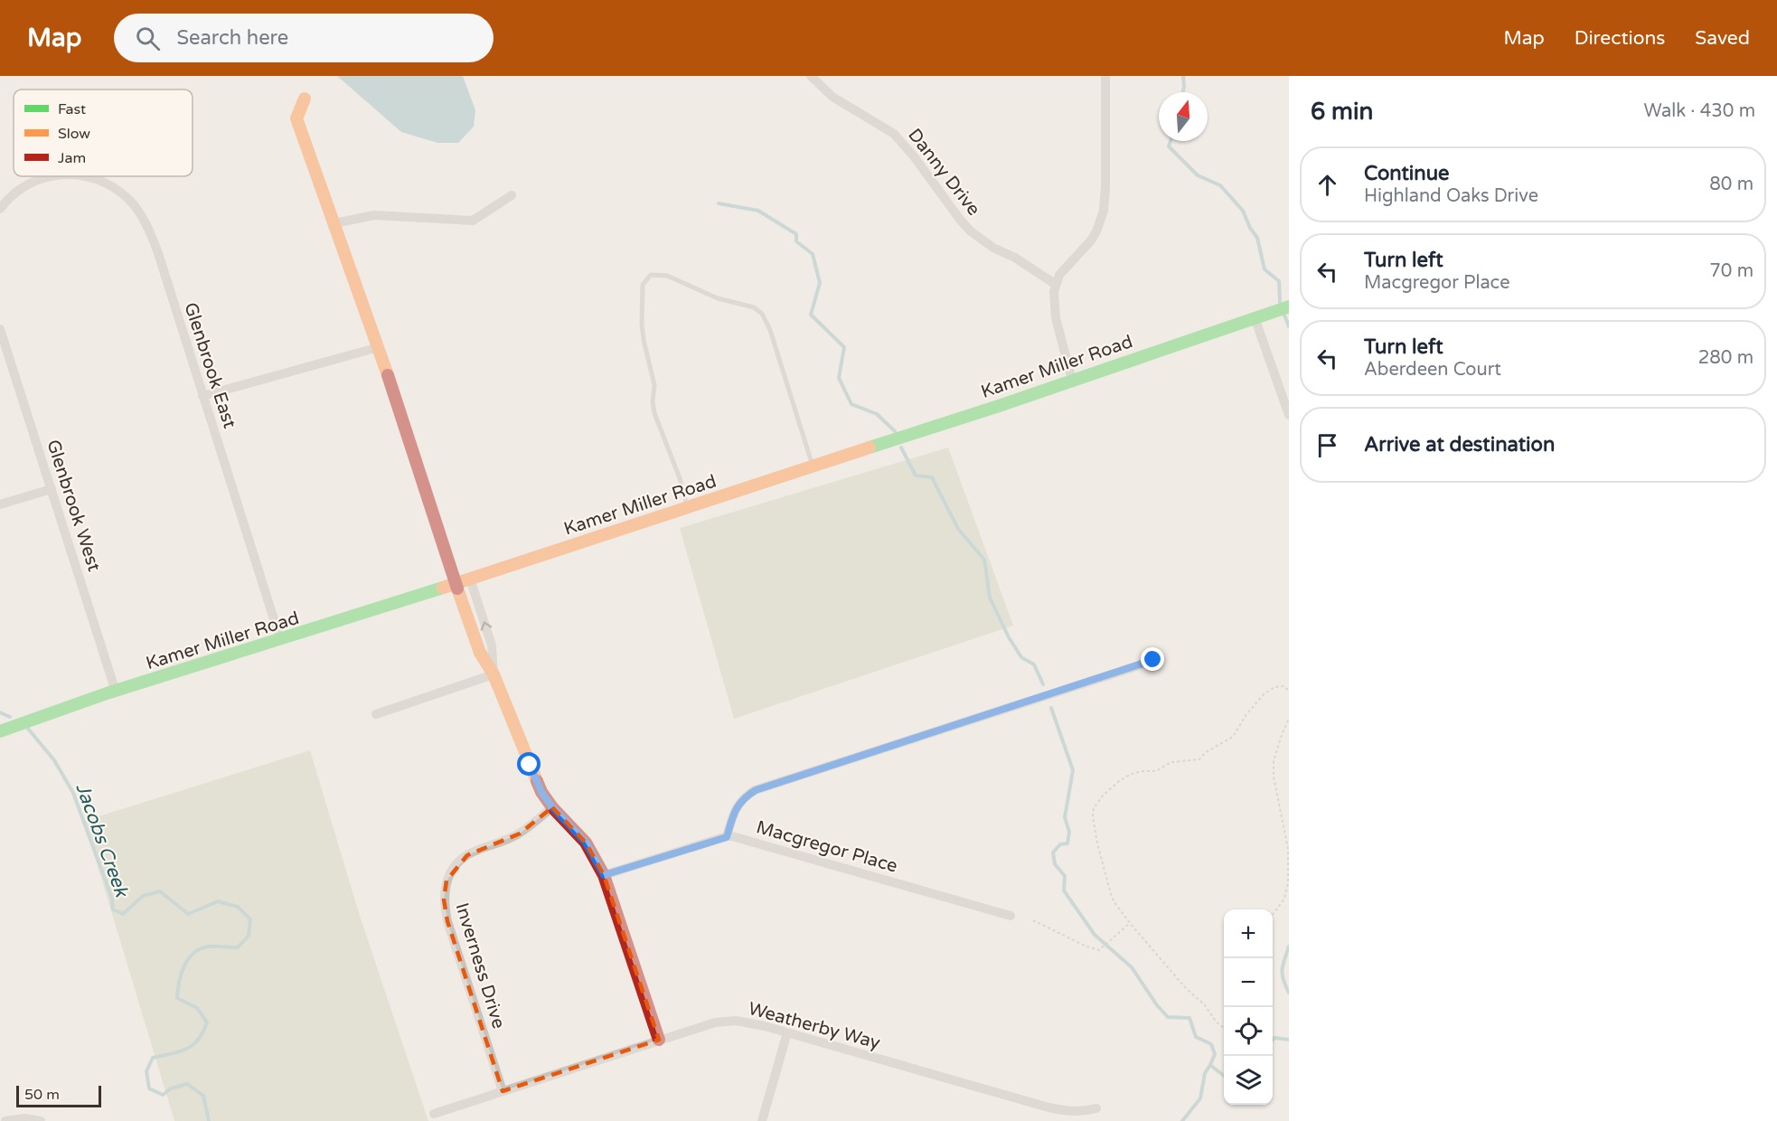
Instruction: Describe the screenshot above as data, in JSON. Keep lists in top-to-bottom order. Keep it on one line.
{"streets":{"street":["Danny Drive","Glenbrook East","Kamer Miller Road","Glenbrook West","Macgregor Place","Inverness Drive","Weatherby Way"]},"crossings":[["Glenbrook East","Kamer Miller Road"],["Kamer Miller Road","Glenbrook West"],["Inverness Drive","Weatherby Way"]],"water":["Jacobs Creek"],"legend":["Fast","Slow","Jam"],"scale_bar":"50 m","north":"top","page":{"header":"Map","search":"Search here","nav":["Map","Directions","Saved"],"heading":["6 min","Walk · 430 m"],"list":[["Continue","Highland Oaks Drive","80 m"],["Turn left","Macgregor Place","70 m"],["Turn left","Aberdeen Court","280 m"],"Arrive at destination"],"map_buttons":["+","−"],"scale":"50 m"}}
